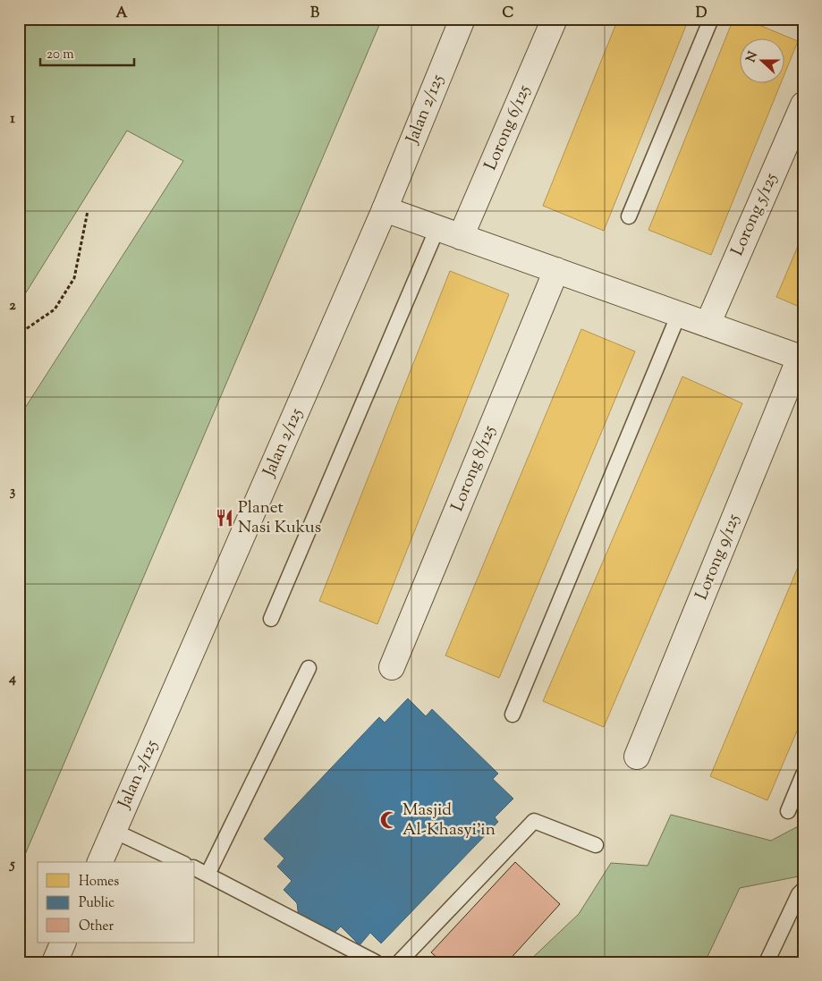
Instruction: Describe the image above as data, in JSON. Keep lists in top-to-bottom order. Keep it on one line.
{"streets":{"street":["Jalan 2/125","Lorong 6/125","Lorong 5/125","Lorong 8/125","Lorong 9/125"]},"places":{"restaurant":["Planet Nasi Kukus"],"mosque":["Masjid Al-Khasyi'in"]},"legend":["Homes","Public","Other"],"scale_bar":"20 m","north":"left","grid":{"columns":["A","B","C","D"],"rows":["1","2","3","4","5"]}}
